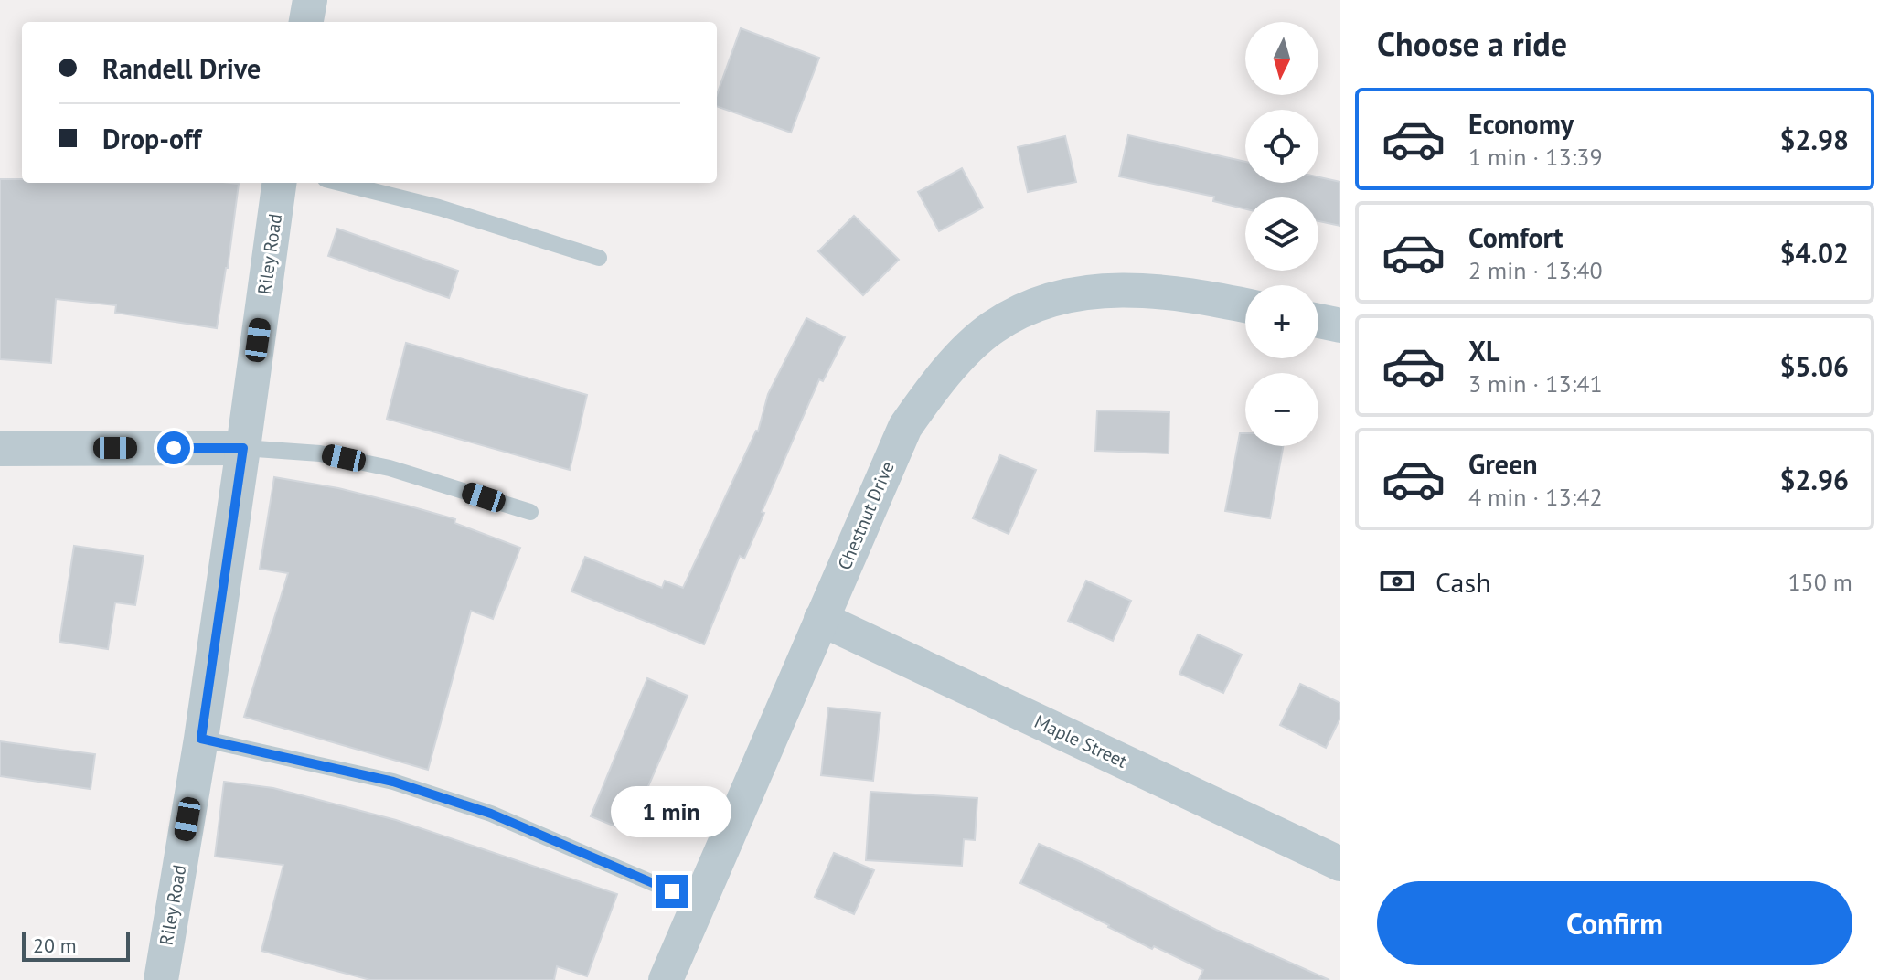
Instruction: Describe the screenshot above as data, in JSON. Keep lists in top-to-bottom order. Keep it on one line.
{"streets":{"street":["Riley Road","Chestnut Drive","Maple Street"]},"crossings":[["Chestnut Drive","Maple Street"]],"scale_bar":"20 m","north":"bottom","page":{"heading":"Choose a ride","map_buttons":["+","−"],"banner":["Randell Drive","Drop-off"],"list":[{"name":"Economy","note":"1 min · 13:39","value":"$2.98"},{"name":"Comfort","note":"2 min · 13:40","value":"$4.02"},{"name":"XL","note":"3 min · 13:41","value":"$5.06"},{"name":"Green","note":"4 min · 13:42","value":"$2.96"}],"pay":["Cash","150 m"],"bubble":"1 min","buttons":"Confirm","scale":"20 m"}}
